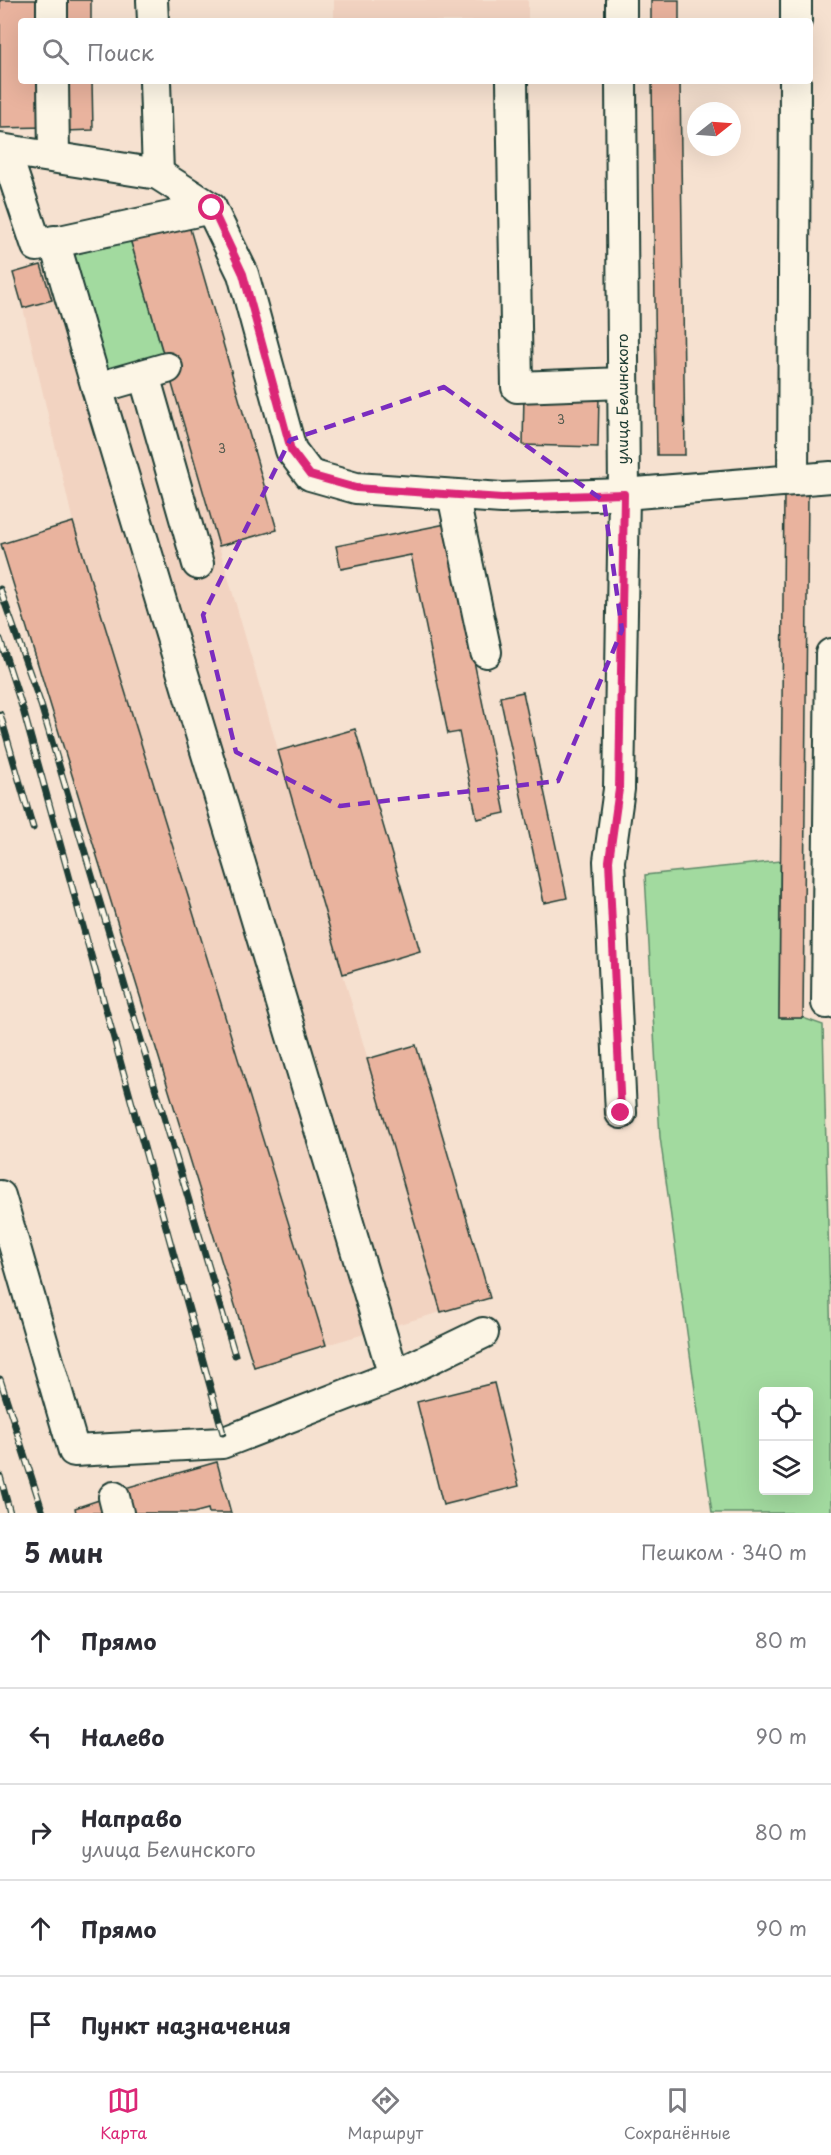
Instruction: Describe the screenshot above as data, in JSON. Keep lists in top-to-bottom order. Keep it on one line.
{"streets":{"street":["улица Белинского"]},"house_numbers":["3","3"],"north":"right","page":{"search":"Поиск","heading":["5 мин","Пешком · 340 m"],"list":[["Прямо","80 m"],["Налево","90 m"],["Направо","улица Белинского","80 m"],["Прямо","90 m"],"Пункт назначения"],"nav":["Карта","Маршрут","Сохранённые"]}}
